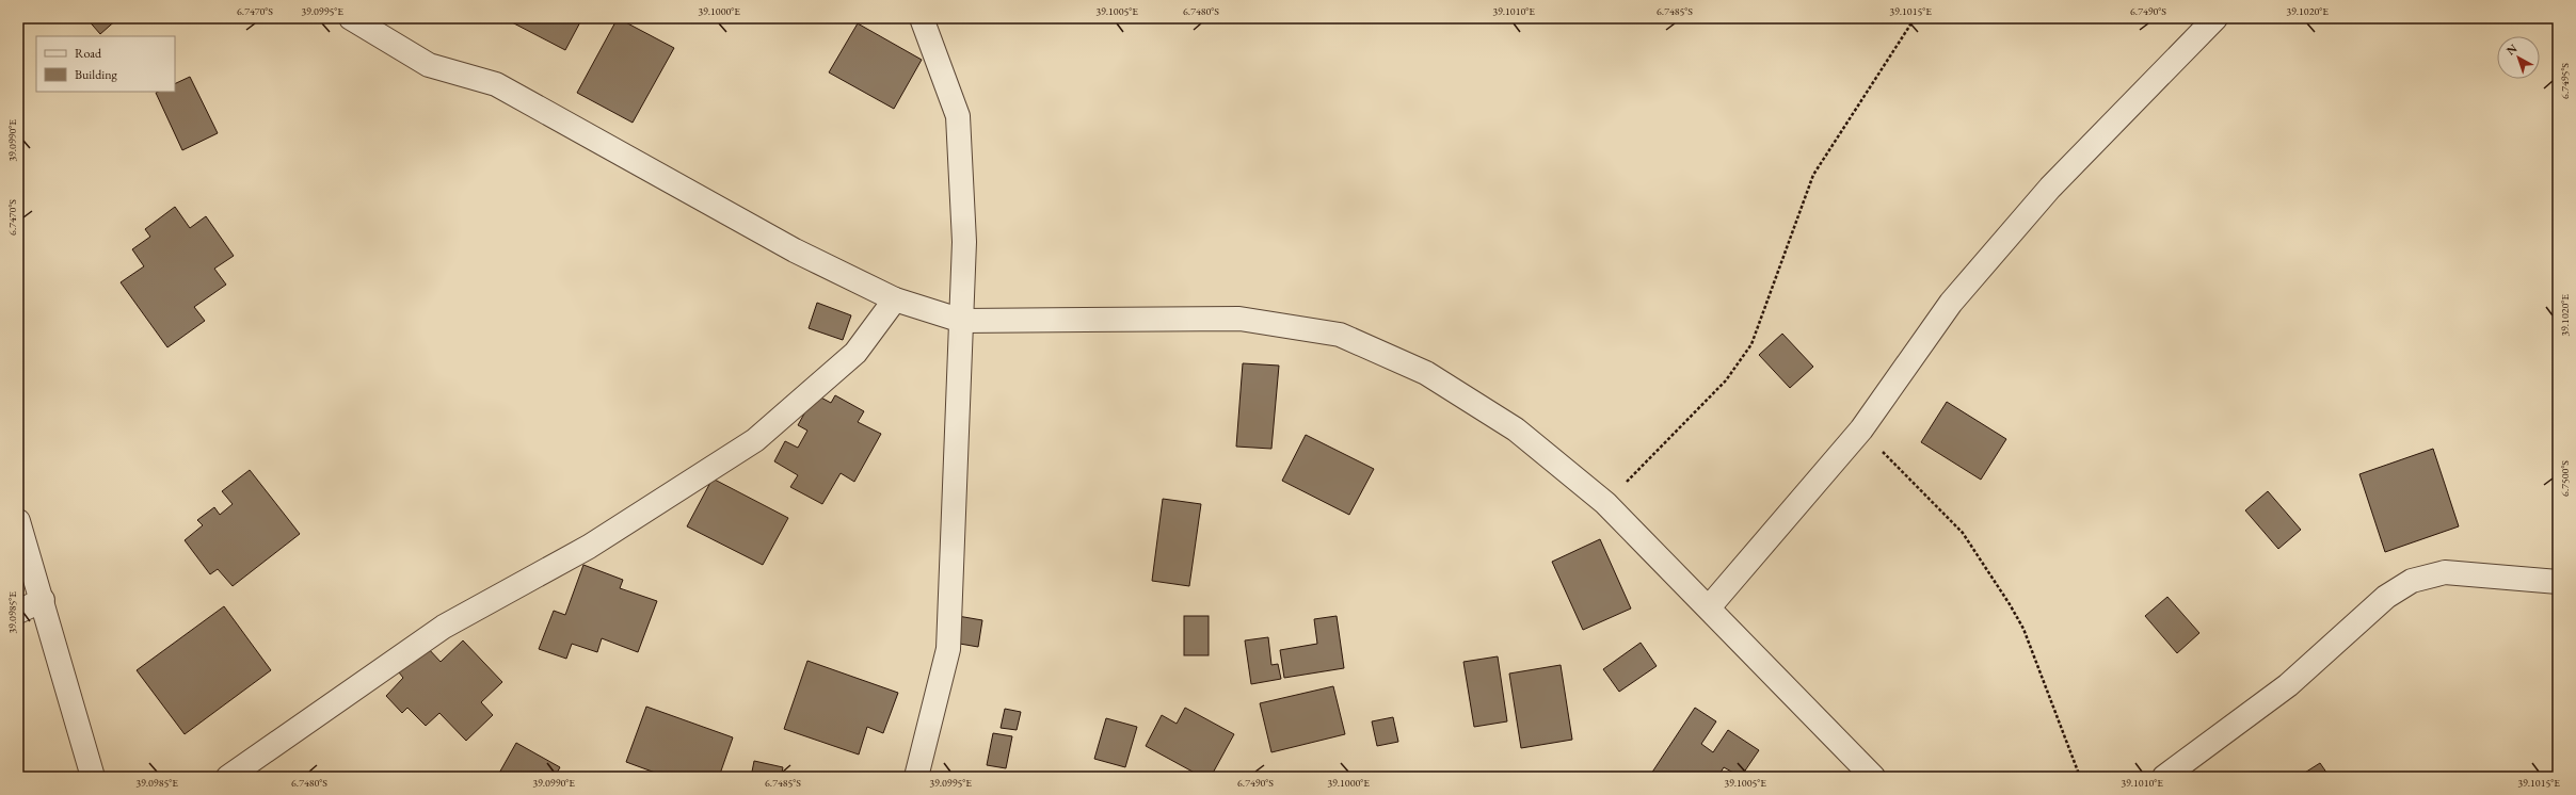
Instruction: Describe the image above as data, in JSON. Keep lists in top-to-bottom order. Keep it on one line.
{"legend":["Road","Building"],"north":"top left","coordinates":["6.7470°S","39.0995°E","39.1000°E","39.1005°E","6.7480°S","39.1010°E","6.7485°S","39.1015°E","6.7490°S","39.1020°E","6.7495°S","39.0990°E","6.7500°S","39.0985°E"]}
